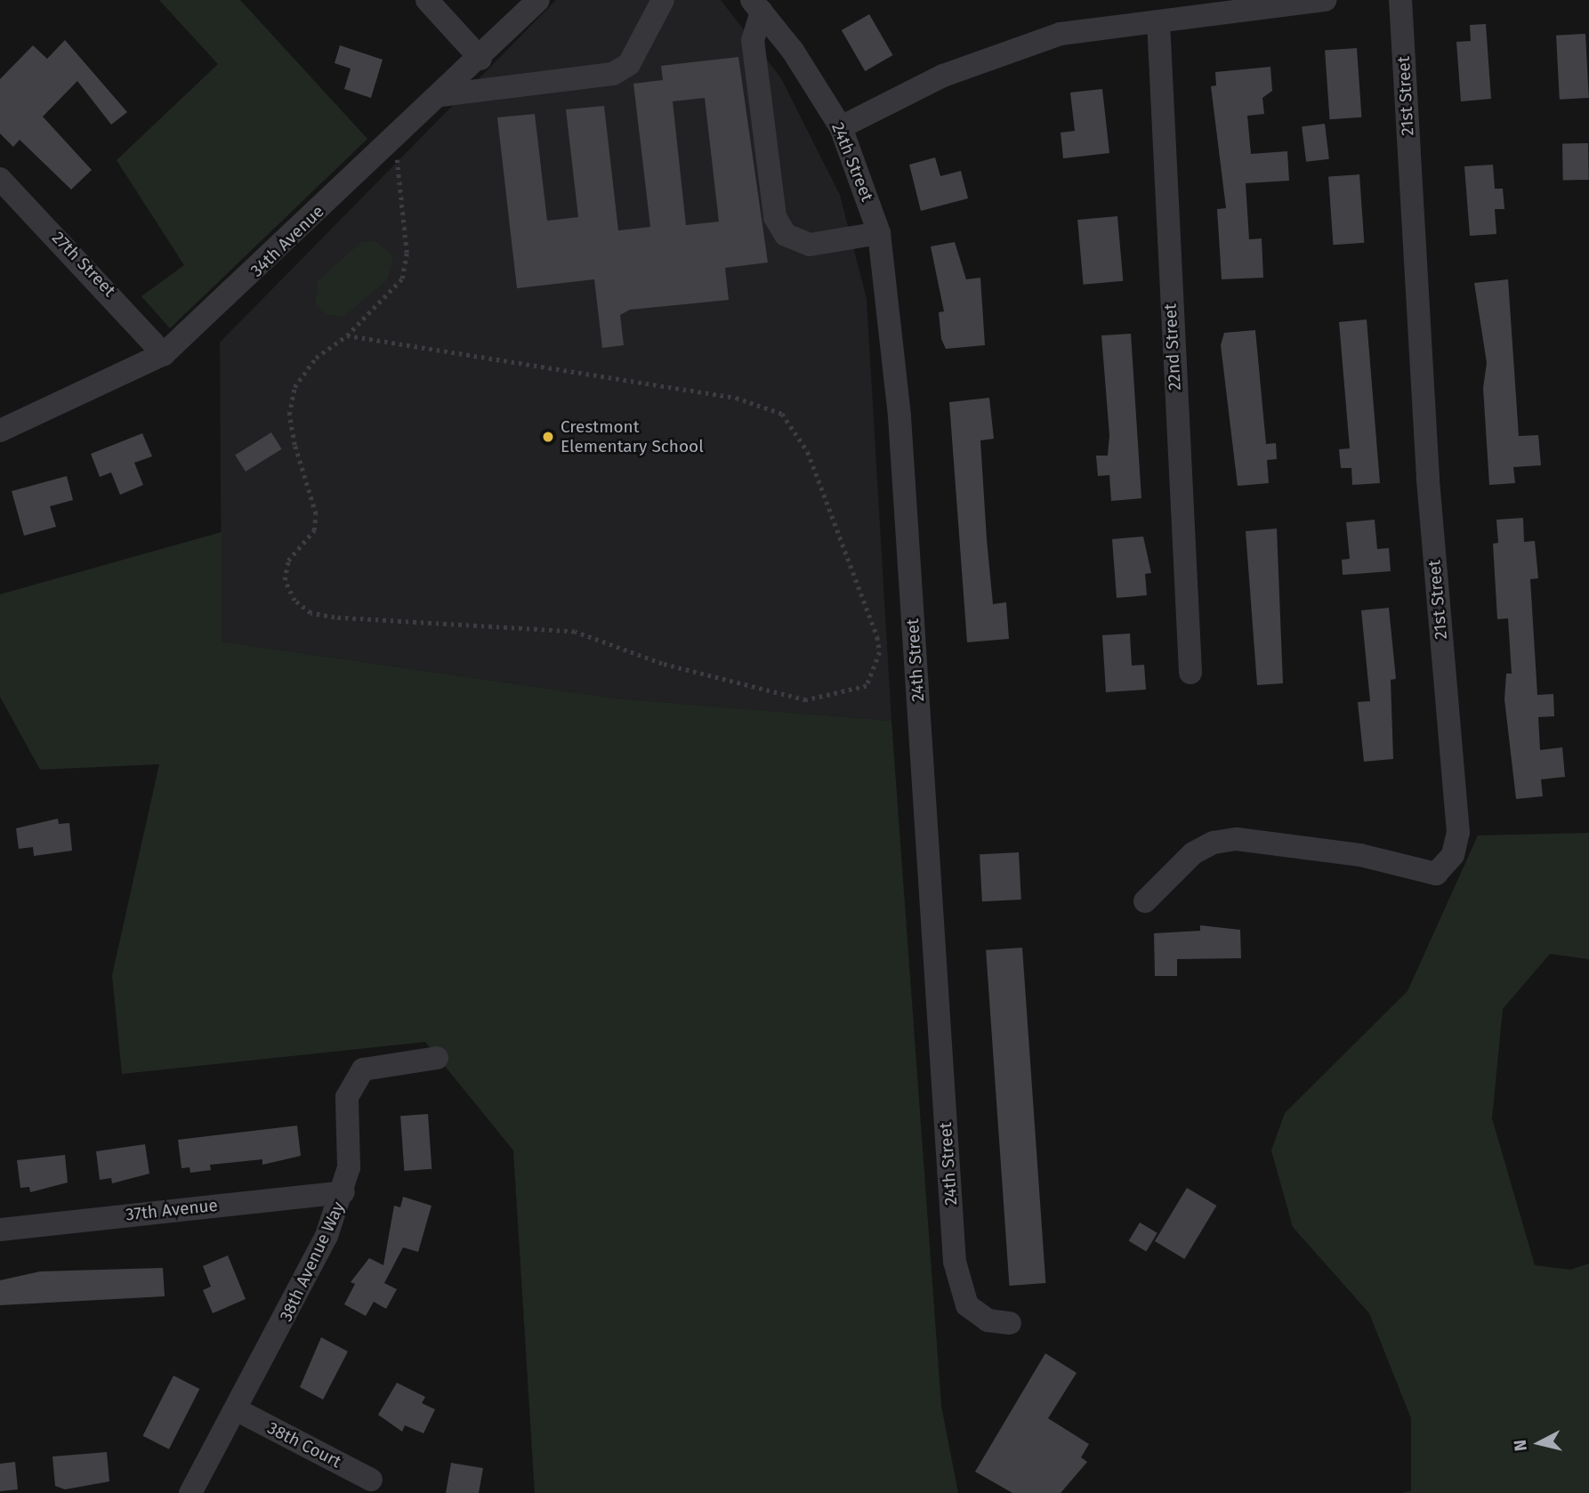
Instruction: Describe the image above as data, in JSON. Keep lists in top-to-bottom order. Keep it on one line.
{"streets":{"street":["21st Street","24th Street","34th Avenue","27th Street","22nd Street","37th Avenue","38th Avenue Way","38th Court"]},"crossings":[["34th Avenue","27th Street"],["37th Avenue","38th Avenue Way"],["38th Avenue Way","38th Court"]],"places":["Crestmont Elementary School"],"north":"left"}
